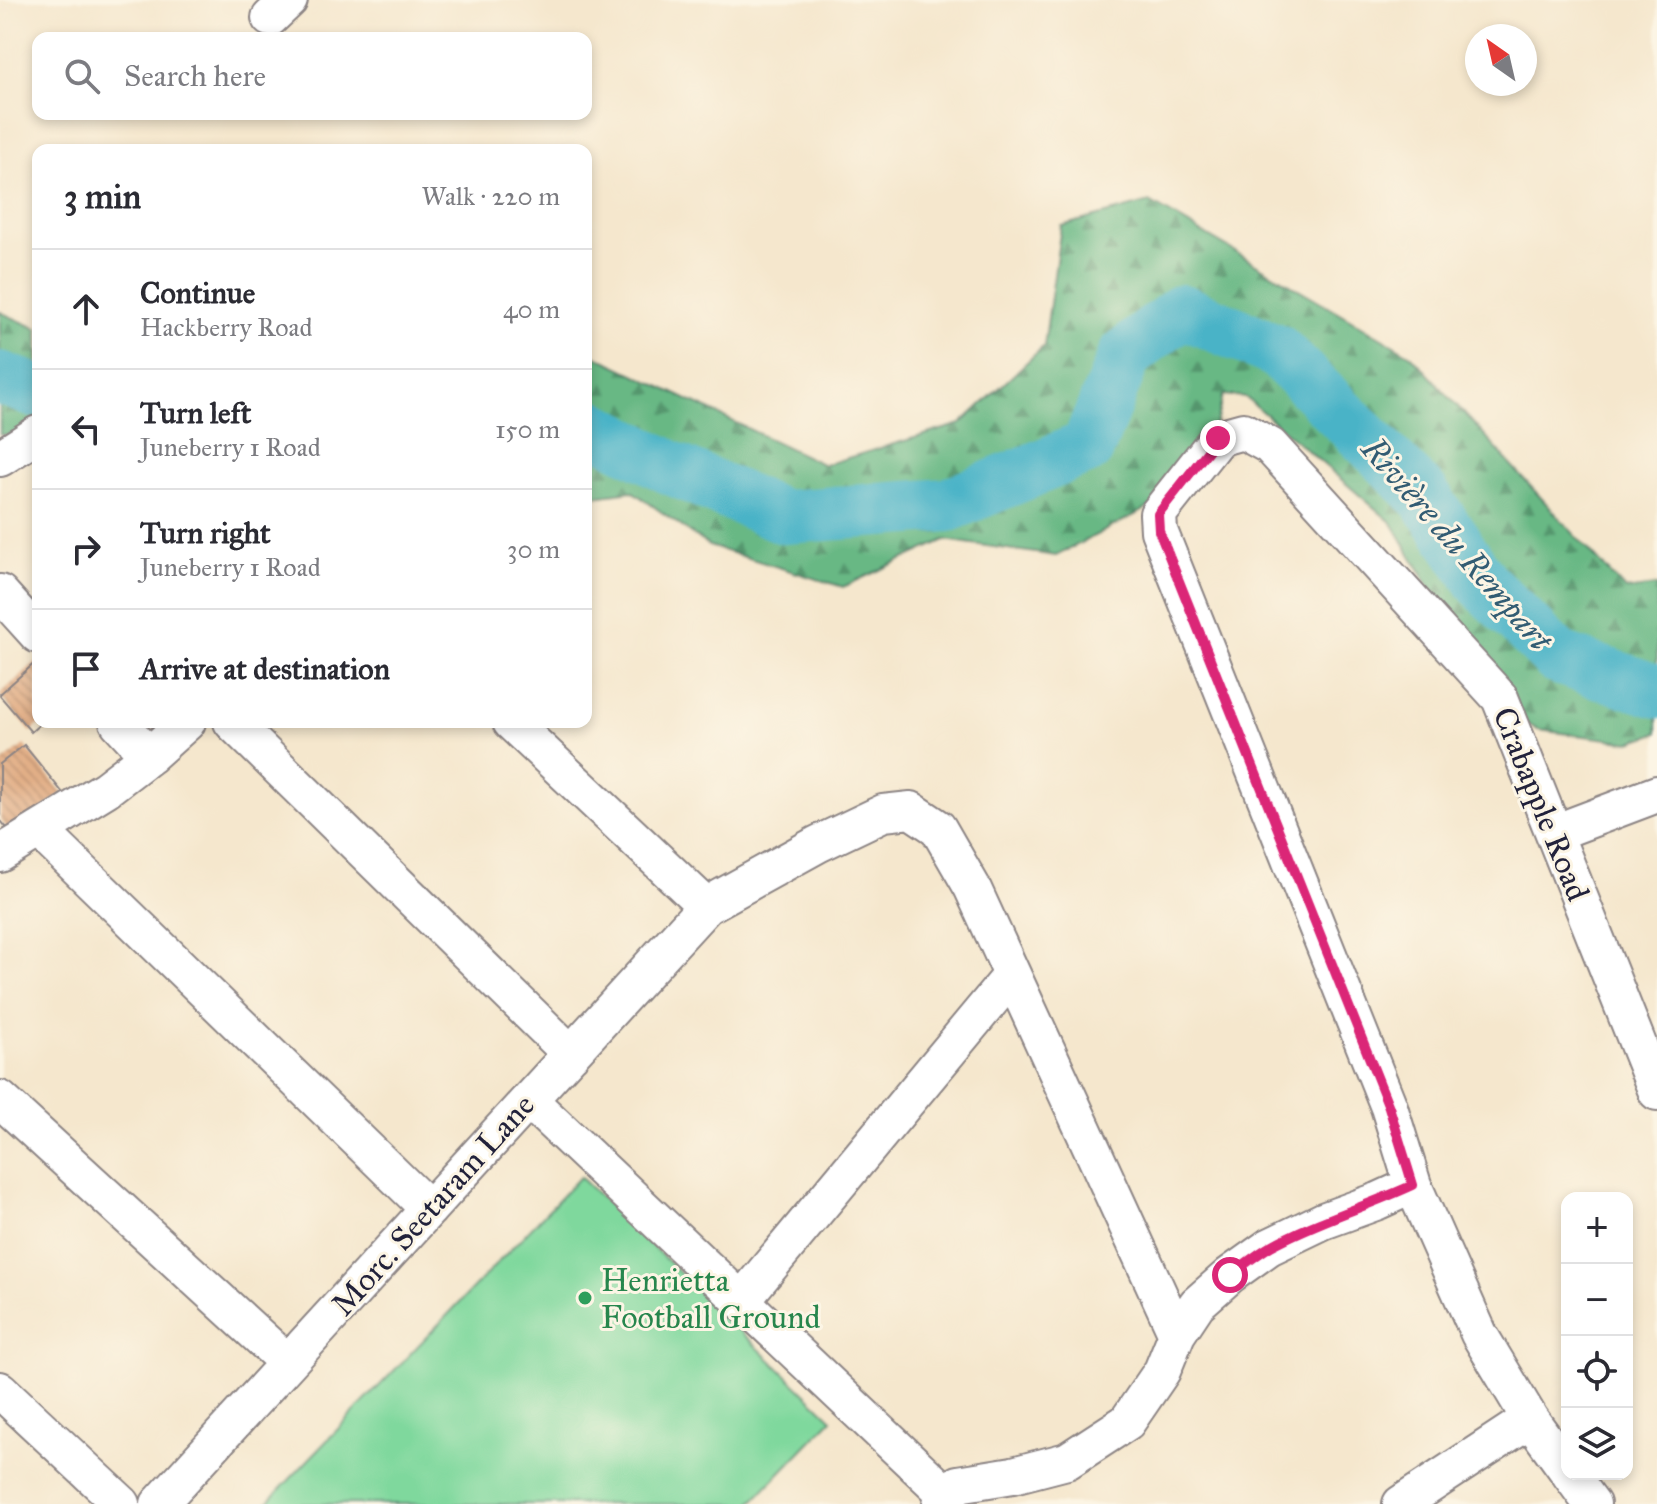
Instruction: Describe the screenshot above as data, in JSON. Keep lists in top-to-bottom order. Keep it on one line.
{"streets":{"street":["Crabapple Road","Morc. Seetaram Lane"]},"water":["Rivière du Rempart"],"places":["Henrietta Football Ground"],"north":"top left","page":{"search":"Search here","heading":["3 min","Walk · 220 m"],"list":[["Continue","Hackberry Road","40 m"],["Turn left","Juneberry 1 Road","150 m"],["Turn right","Juneberry 1 Road","30 m"],"Arrive at destination"],"map_buttons":["+","−"]}}
